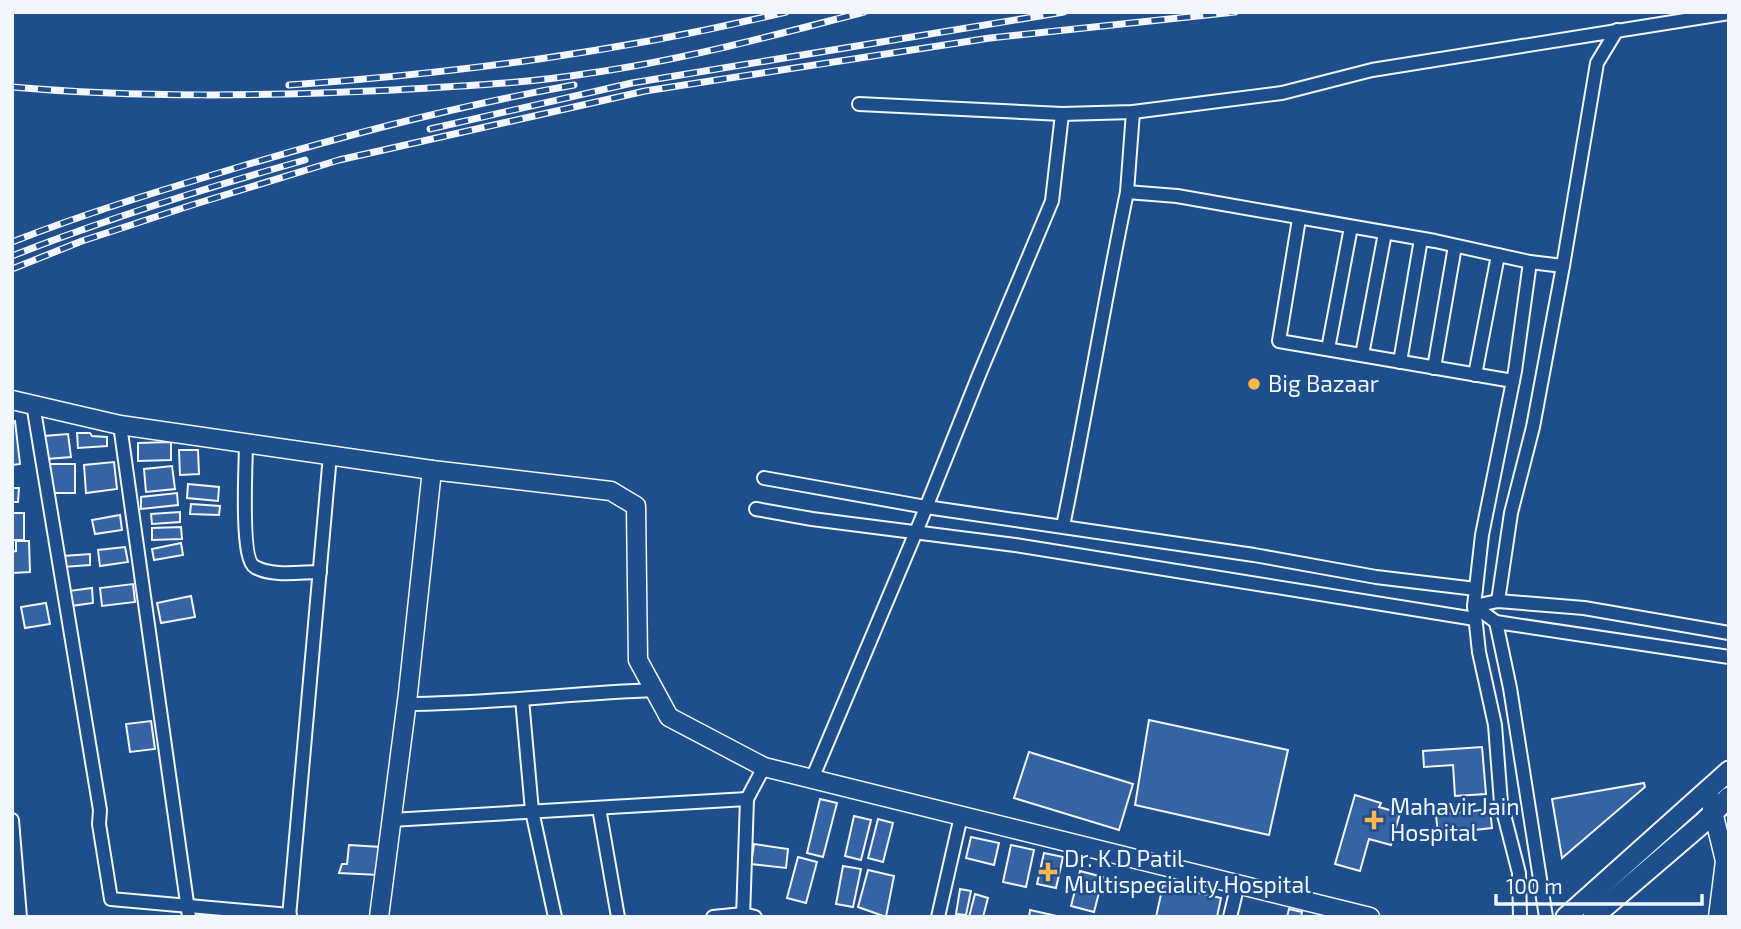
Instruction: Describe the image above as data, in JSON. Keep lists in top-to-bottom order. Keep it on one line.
{"places":{"other":["Big Bazaar"],"health":["Mahavir Jain Hospital","Dr. K D Patil Multispeciality Hospital"]},"scale_bar":"100 m"}
